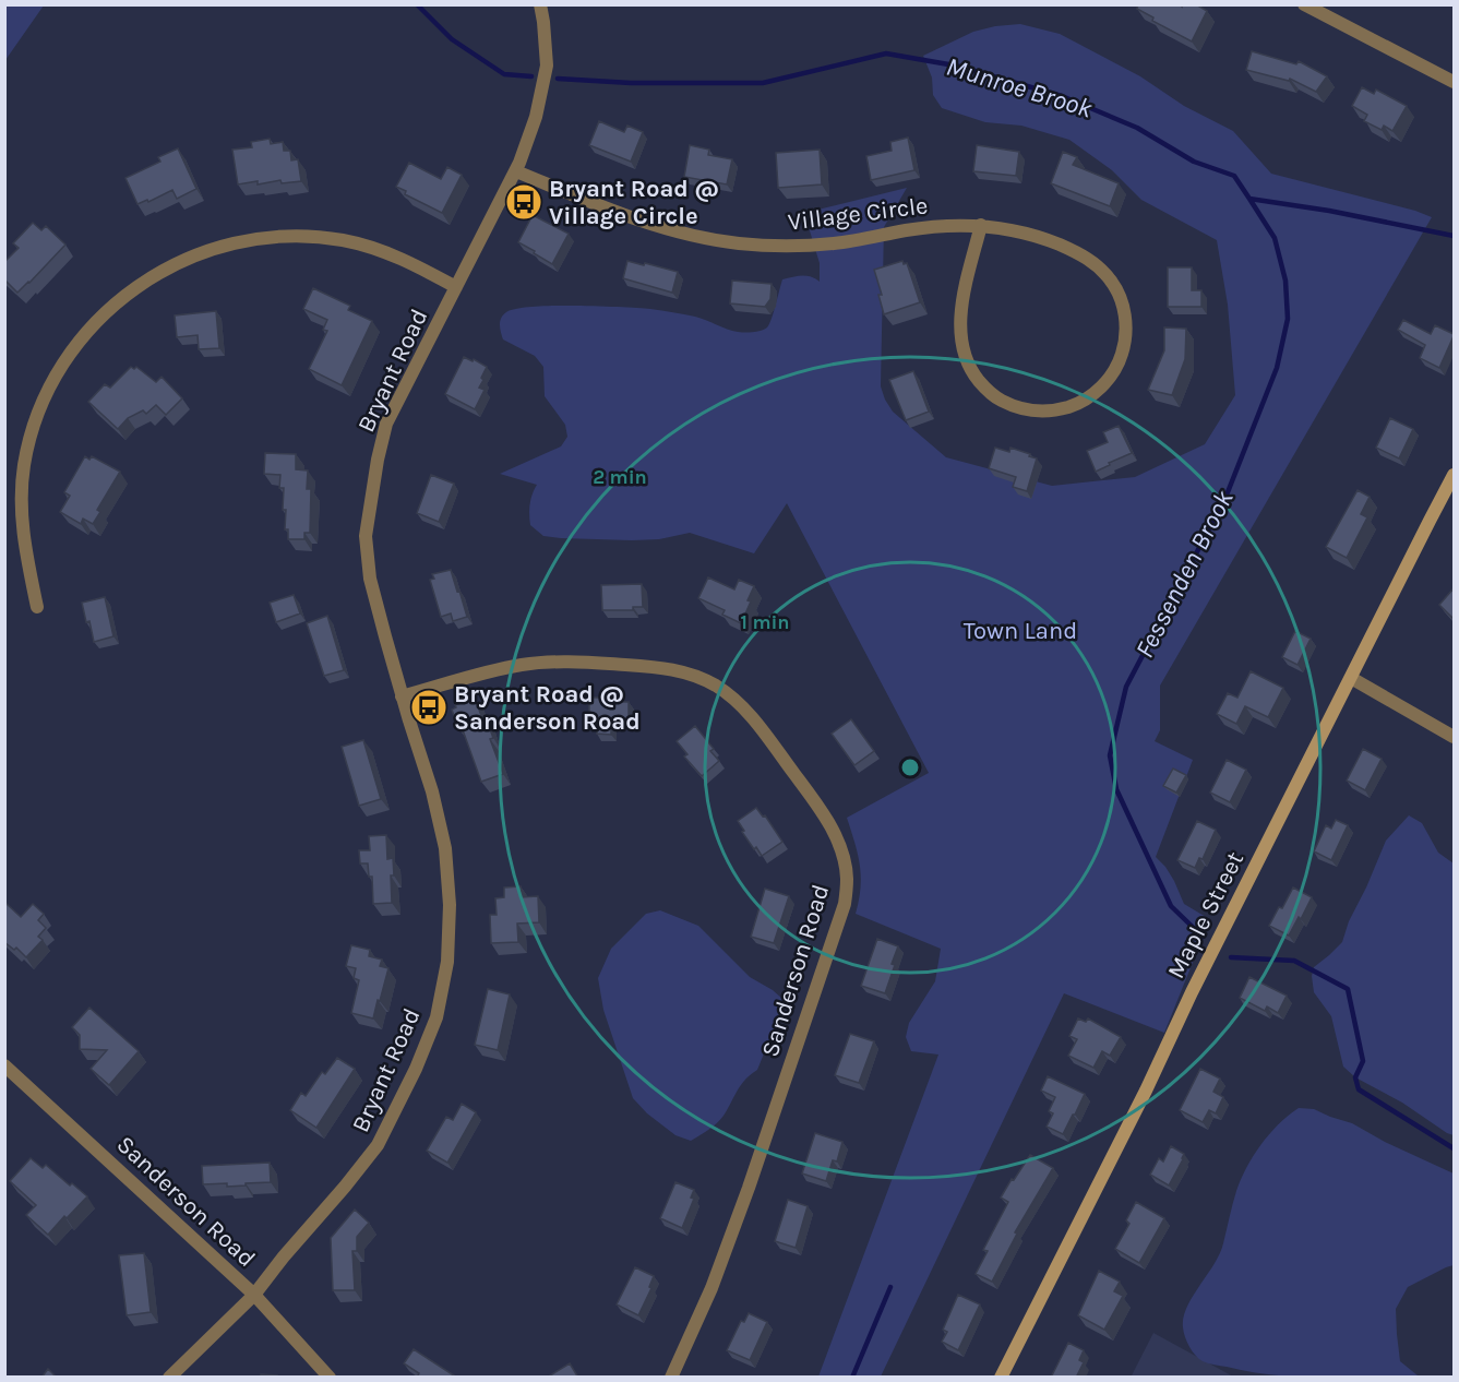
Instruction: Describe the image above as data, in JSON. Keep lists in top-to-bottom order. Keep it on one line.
{"streets":{"main road":["Maple Street"],"street":["Village Circle","Bryant Road","Sanderson Road"]},"crossings":[["Village Circle","Bryant Road"],["Bryant Road","Sanderson Road"]],"water":["Munroe Brook","Fessenden Brook"],"parks":["Town Land"],"places":{"bus stop":["Bryant Road @ Village Circle","Bryant Road @ Sanderson Road"]},"rings":["2 min","1 min"]}
